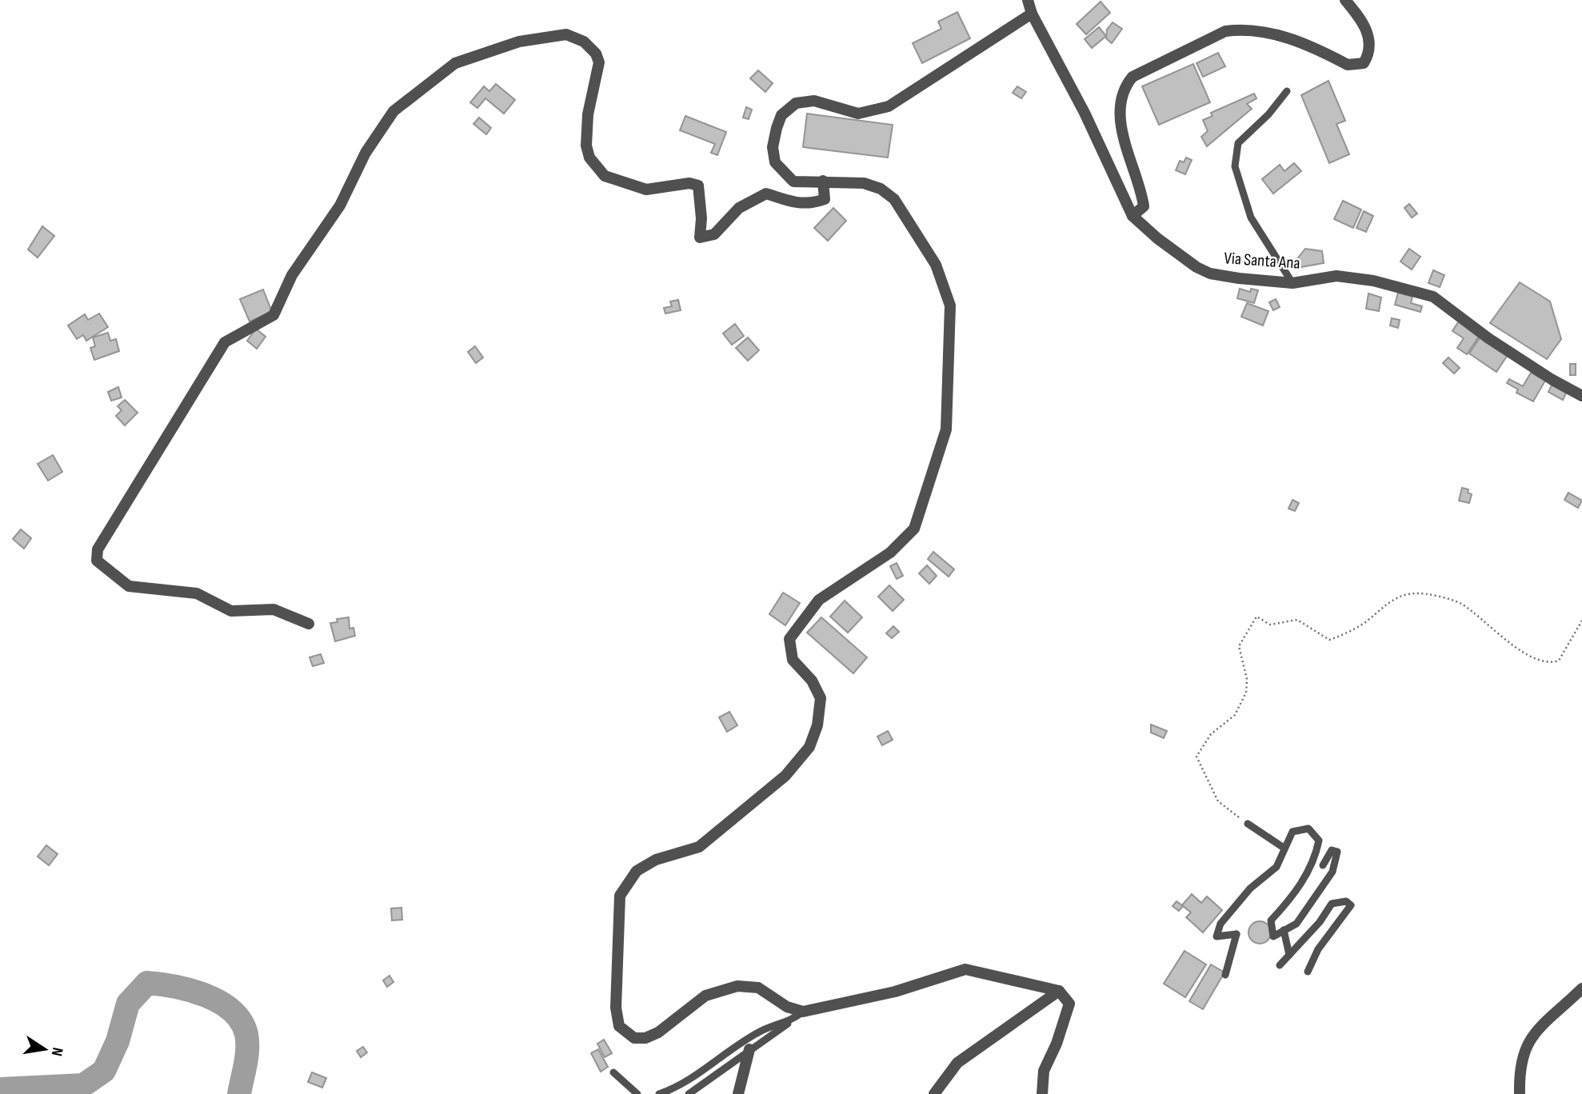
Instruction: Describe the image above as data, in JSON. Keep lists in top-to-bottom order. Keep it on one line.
{"streets":{"street":["Via Santa Ana"]},"north":"right"}
